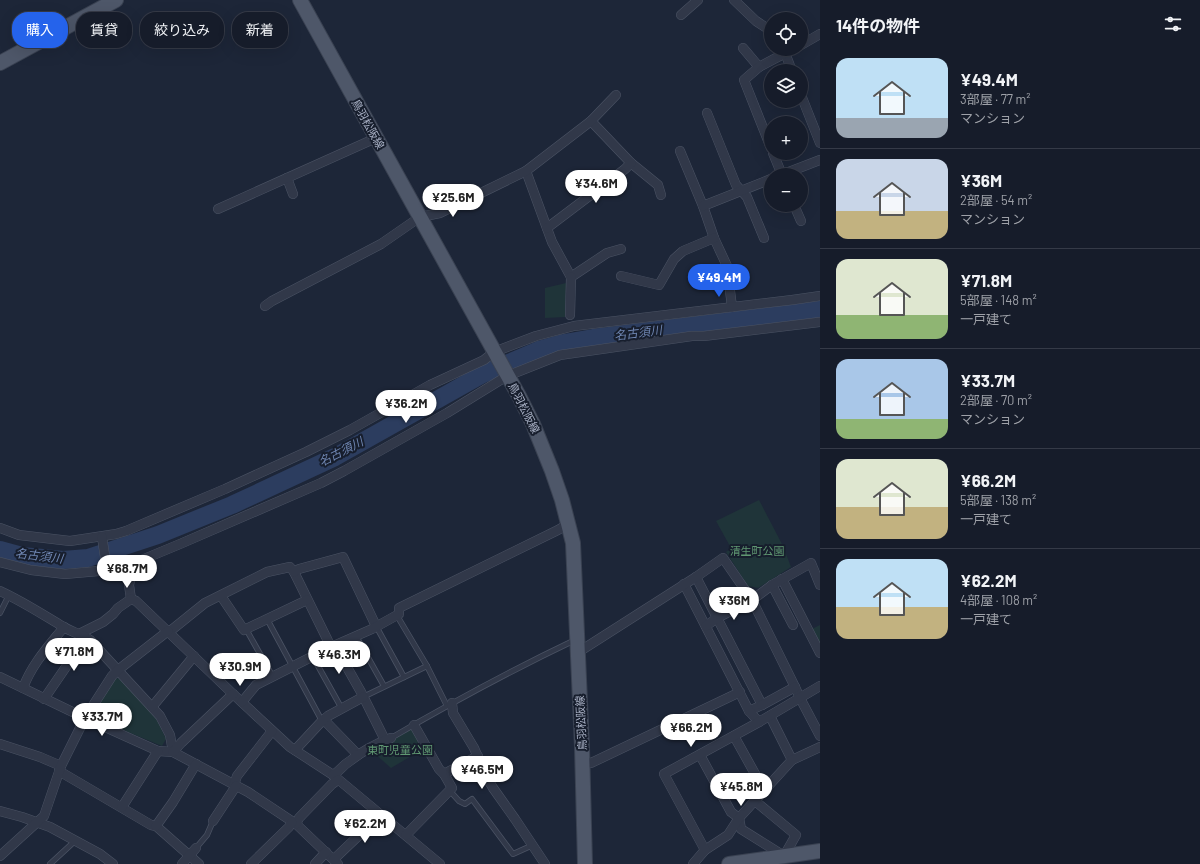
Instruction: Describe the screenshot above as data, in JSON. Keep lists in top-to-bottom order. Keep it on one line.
{"streets":{"main road":["鳥羽松阪線"]},"water":["名古須川"],"parks":["清生町公園","東町児童公園"],"page":{"heading":"14件の物件","map_buttons":["+","−"],"chip":["購入","賃貸","絞り込み","新着"],"list":[{"name":"¥49.4M","note":"3部屋 · 77 m² · マンション"},{"name":"¥36M","note":"2部屋 · 54 m² · マンション"},{"name":"¥71.8M","note":"5部屋 · 148 m² · 一戸建て"},{"name":"¥33.7M","note":"2部屋 · 70 m² · マンション"},{"name":"¥66.2M","note":"5部屋 · 138 m² · 一戸建て"},{"name":"¥62.2M","note":"4部屋 · 108 m² · 一戸建て"}],"price":["¥34.6M","¥25.6M","¥49.4M","¥36.2M","¥68.7M","¥36M","¥71.8M","¥46.3M","¥30.9M","¥33.7M","¥66.2M","¥46.5M","¥45.8M","¥62.2M"]}}
